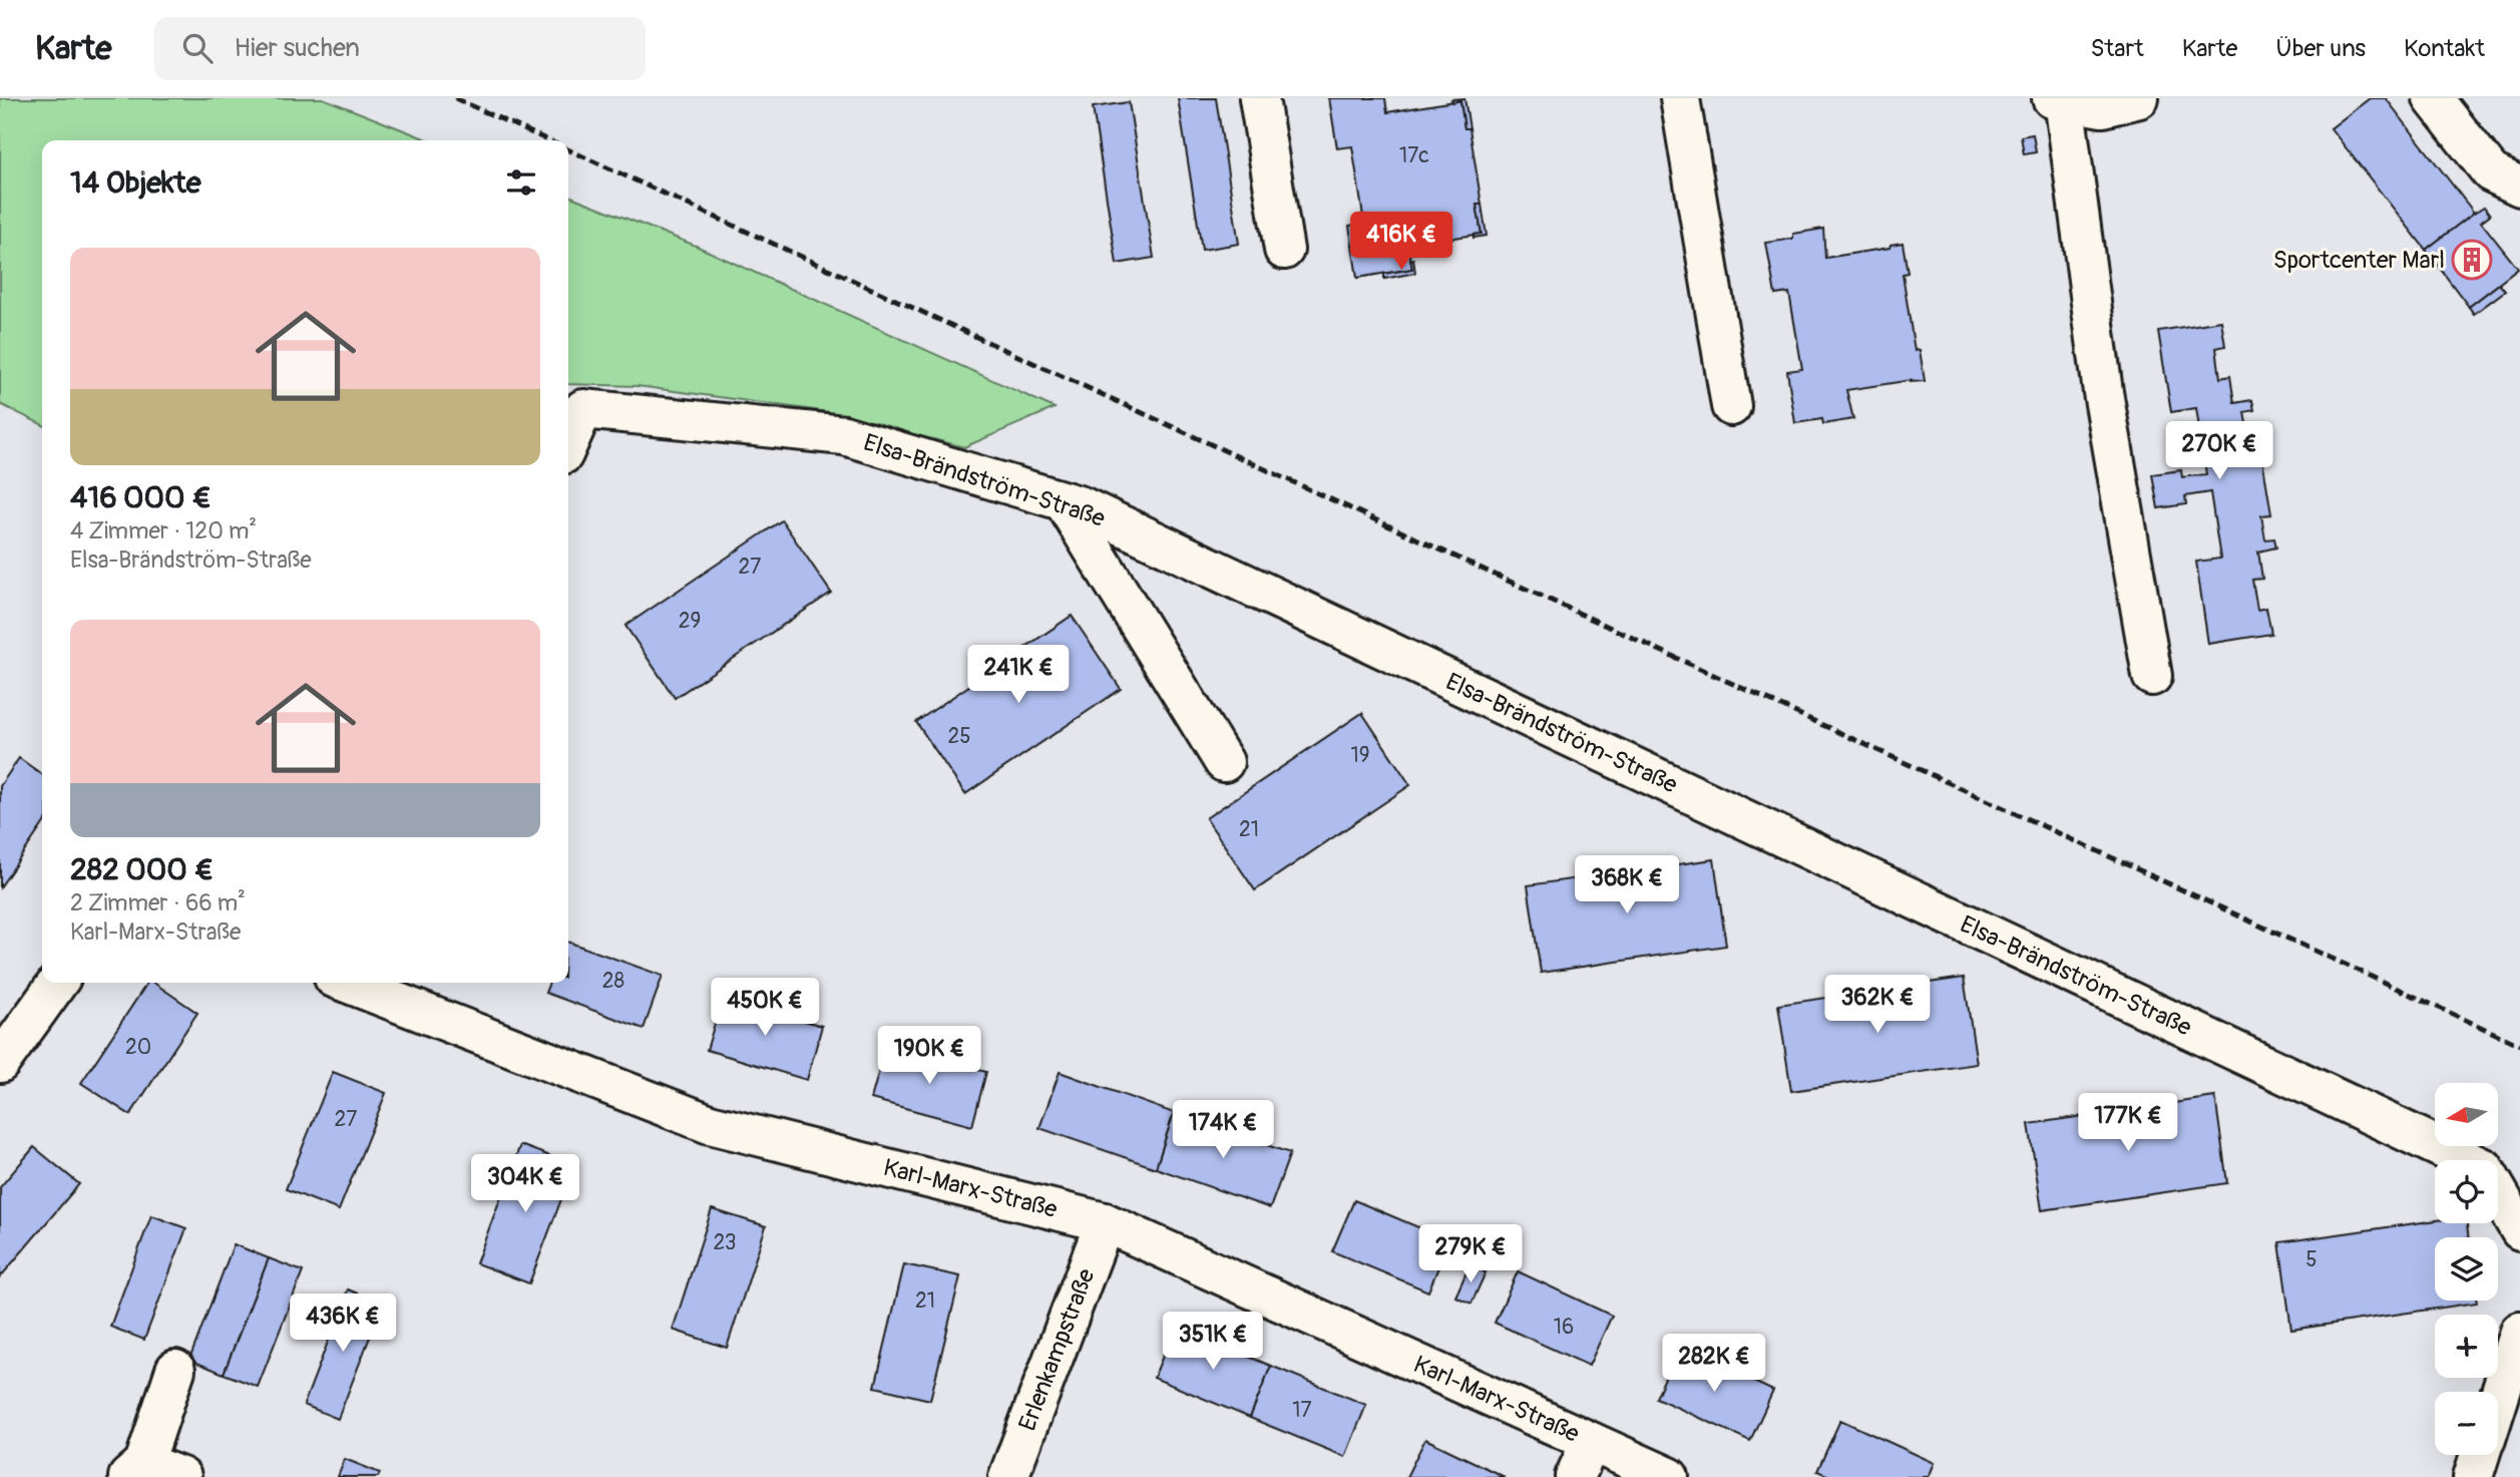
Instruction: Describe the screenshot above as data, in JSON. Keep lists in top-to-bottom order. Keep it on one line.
{"streets":{"street":["Elsa-Brändström-Straße","Karl-Marx-Straße","Erlenkampstraße"]},"crossings":[["Karl-Marx-Straße","Erlenkampstraße"]],"places":{"building":["Sportcenter Marl"]},"house_numbers":["17c","27","29","25","19","21","28","20","27","23","5","21","16","17"],"north":"left","page":{"header":"Karte","search":"Hier suchen","nav":["Start","Karte","Über uns","Kontakt"],"heading":"14 Objekte","price":["416K €","270K €","241K €","368K €","362K €","450K €","190K €","177K €","174K €","304K €","279K €","436K €","351K €","282K €"],"list":[{"name":"416 000 €","note":"4 Zimmer · 120 m² · Elsa-Brändström-Straße"},{"name":"282 000 €","note":"2 Zimmer · 66 m² · Karl-Marx-Straße"}],"map_buttons":["+","−"]}}
